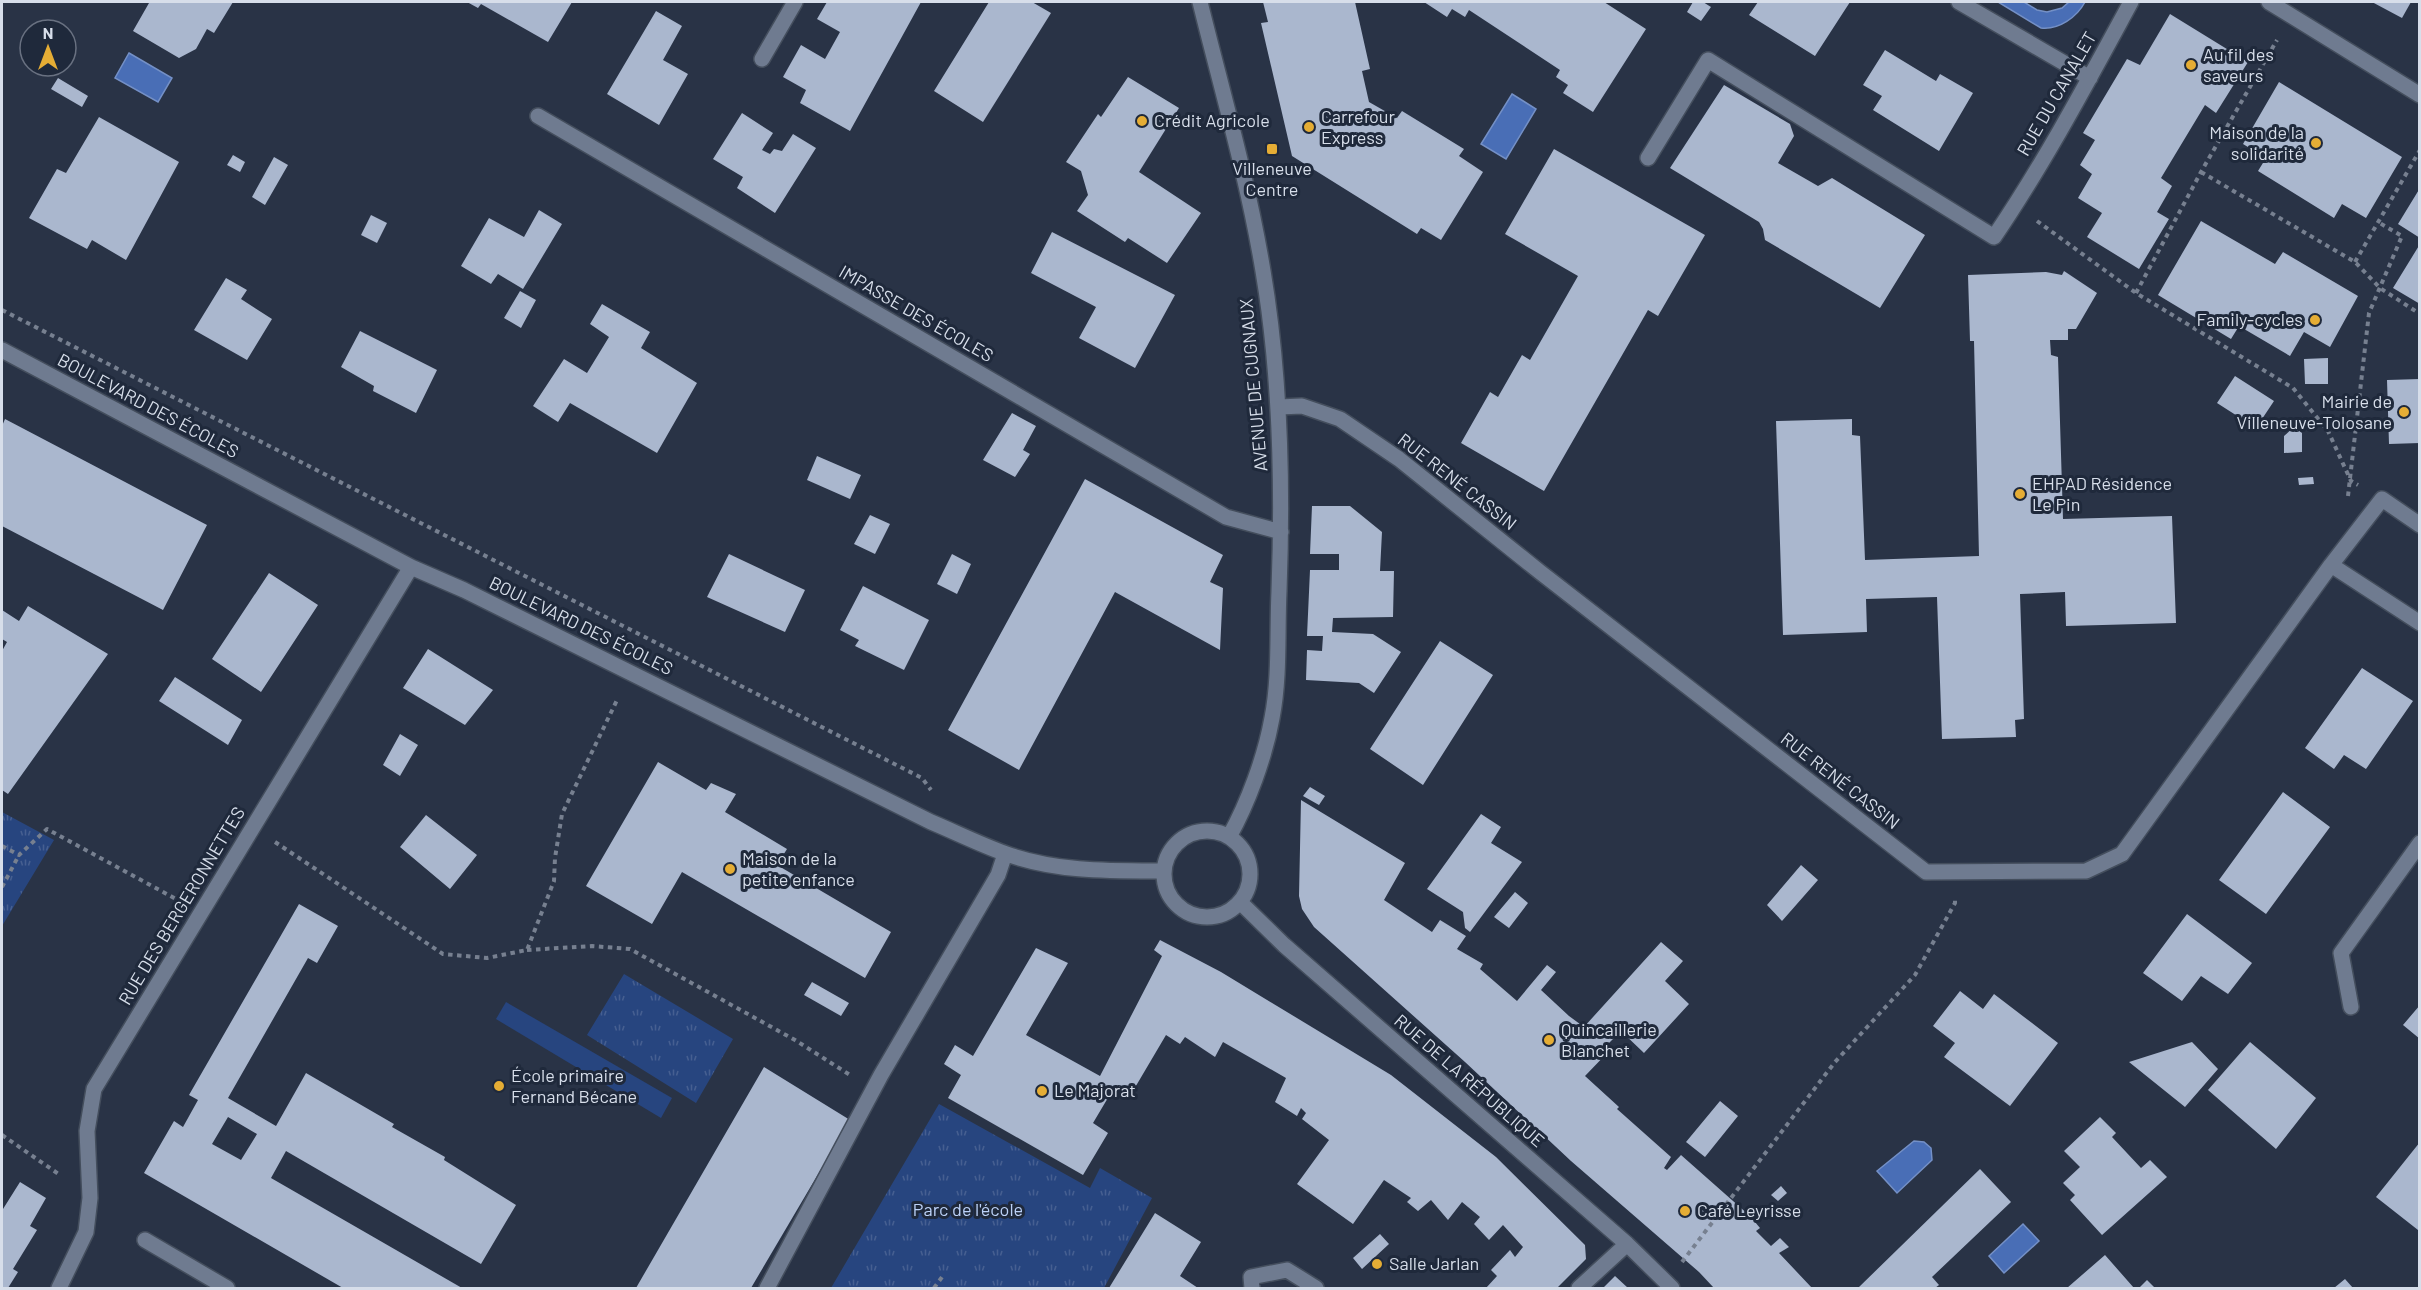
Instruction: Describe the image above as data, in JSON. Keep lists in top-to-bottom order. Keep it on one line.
{"streets":{"street":["RUE DU CANALET","IMPASSE DES ÉCOLES","AVENUE DE CUGNAUX","BOULEVARD DES ÉCOLES","RUE RENÉ CASSIN","RUE DES BERGERONNETTES","RUE DE LA RÉPUBLIQUE"]},"crossings":[["IMPASSE DES ÉCOLES","AVENUE DE CUGNAUX"],["AVENUE DE CUGNAUX","BOULEVARD DES ÉCOLES"],["AVENUE DE CUGNAUX","RUE RENÉ CASSIN"],["AVENUE DE CUGNAUX","RUE DE LA RÉPUBLIQUE"],["BOULEVARD DES ÉCOLES","RUE DES BERGERONNETTES"],["BOULEVARD DES ÉCOLES","RUE DE LA RÉPUBLIQUE"]],"parks":["Parc de l'école"],"places":{"other":["Au fil des saveurs","Crédit Agricole","Carrefour Express","Maison de la solidarité","Family-cycles","Mairie de Villeneuve-Tolosane","EHPAD Résidence Le Pin","Maison de la petite enfance","Quincaillerie Blanchet","École primaire Fernand Bécane","Le Majorat","Café Leyrisse","Salle Jarlan"],"transit":["Villeneuve Centre"]},"north":"top"}
